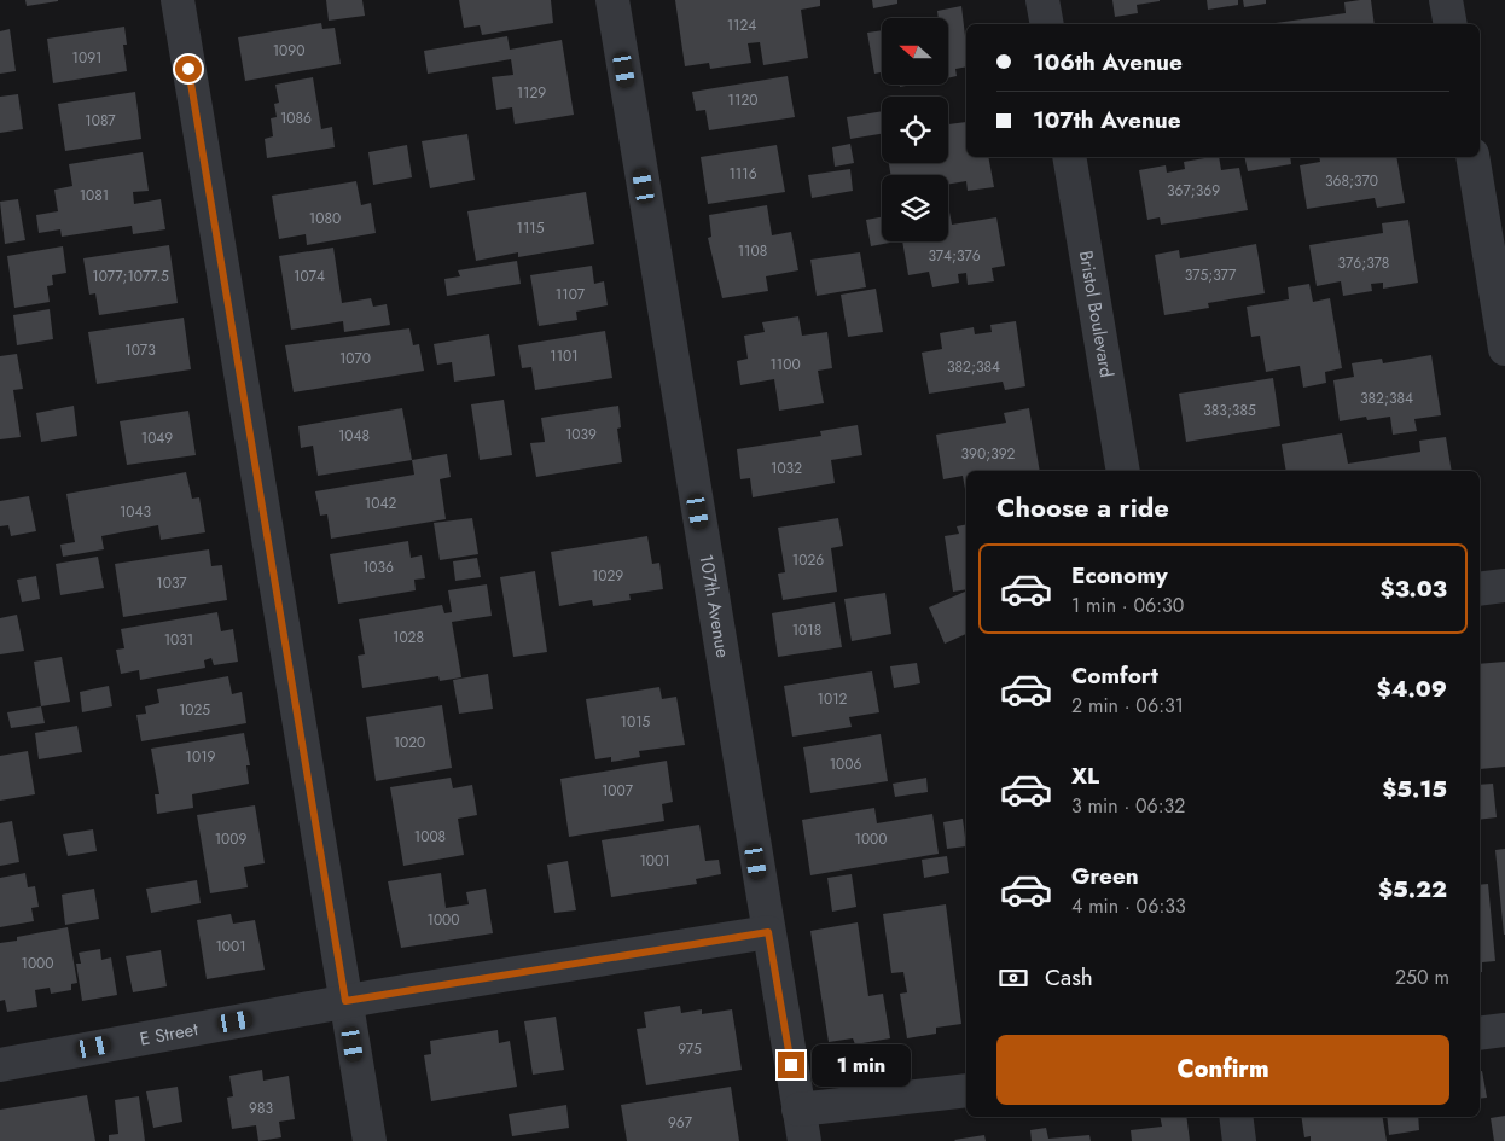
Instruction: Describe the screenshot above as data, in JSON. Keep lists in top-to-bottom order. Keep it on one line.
{"streets":{"street":["Bristol Boulevard","107th Avenue","E Street"]},"crossings":[["107th Avenue","E Street"]],"house_numbers":["1124","1090","1091","1129","1120","1086","1087","1116","368;370","367;369","1081","1080","1115","1108","374;376","376;378","375;377","1077;1077.5","1074","1107","1073","1101","1070","1100","382;384","382;384","383;385","1039","1048","1049","390;392","1032","1042","1043","1026","1036","1029","1037","1018","1028","1031","1012","1025","1015","1020","1019","1006","1007","1008","1009","1000","1001","1000","1001","1000","975","983","967"],"north":"left","page":{"banner":["106th Avenue","107th Avenue"],"heading":"Choose a ride","list":[{"name":"Economy","note":"1 min · 06:30","value":"$3.03"},{"name":"Comfort","note":"2 min · 06:31","value":"$4.09"},{"name":"XL","note":"3 min · 06:32","value":"$5.15"},{"name":"Green","note":"4 min · 06:33","value":"$5.22"}],"pay":["Cash","250 m"],"buttons":"Confirm","bubble":"1 min"}}
